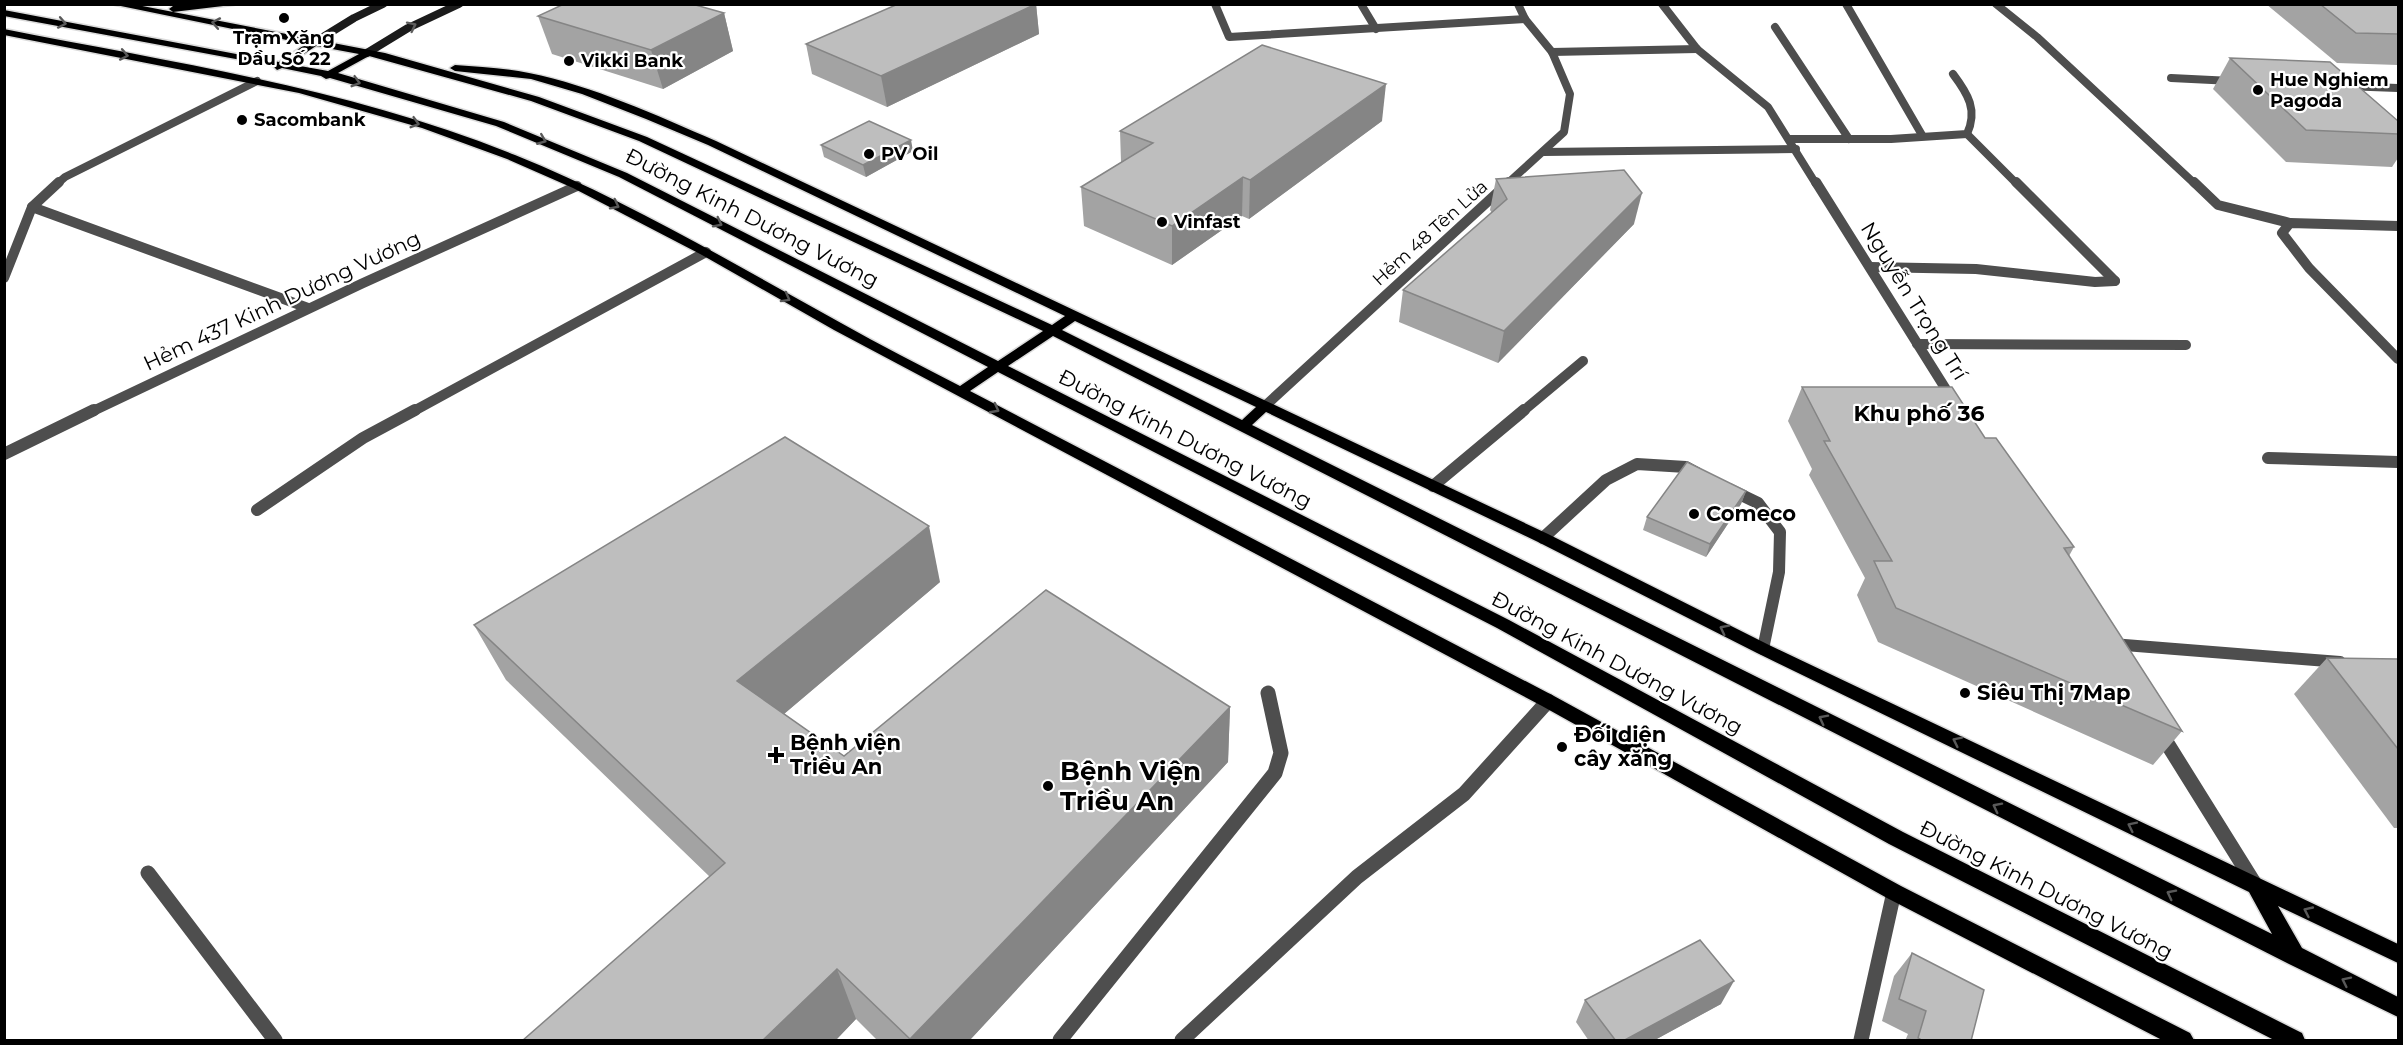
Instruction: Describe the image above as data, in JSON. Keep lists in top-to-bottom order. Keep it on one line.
{"streets":{"main road":["Đường Kinh Dương Vương"],"street":["Hẻm 48 Tên Lửa","Hẻm 437 Kinh Dương Vương","Nguyễn Trọng Trí"]},"crossings":[["Đường Kinh Dương Vương","Hẻm 48 Tên Lửa"]],"districts":["Khu phố 36"],"places":{"other":["Trạm Xăng Dầu Số 22","Vikki Bank","Hue Nghiem Pagoda","Sacombank","PV Oil","Vinfast","Comeco","Siêu Thị 7Map","Đối diện cây xăng","Bệnh Viện Triều An"],"health":["Bệnh viện Triều An"]}}
